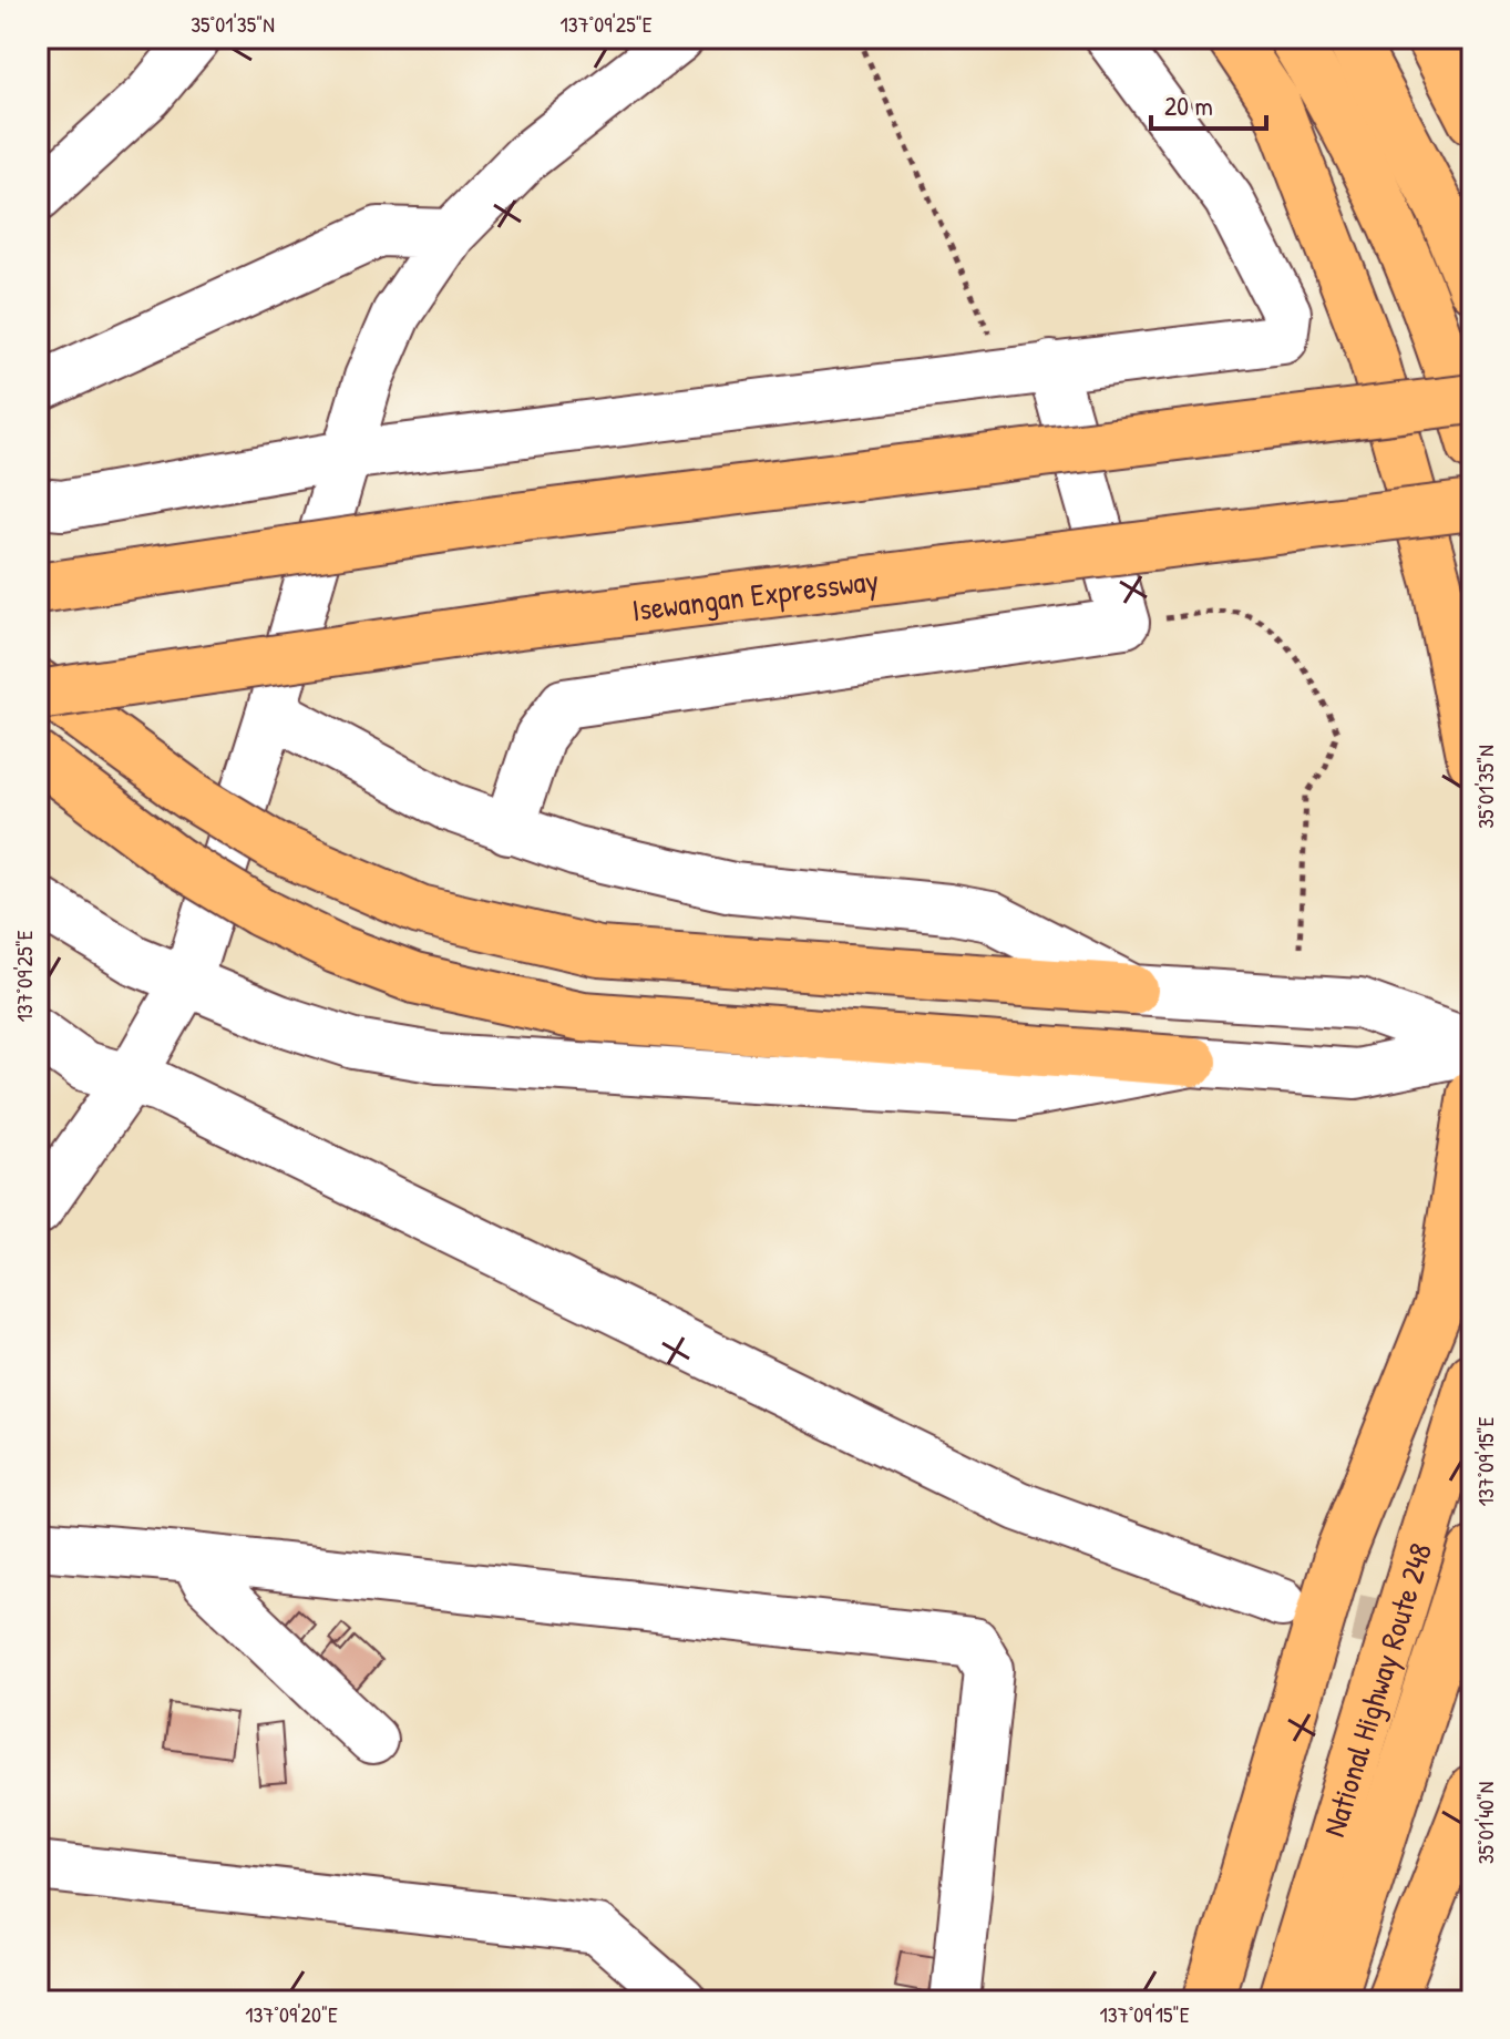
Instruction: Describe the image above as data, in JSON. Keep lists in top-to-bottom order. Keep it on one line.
{"streets":{"highway":["Isewangan Expressway","National Highway Route 248"]},"scale_bar":"20 m","coordinates":["35°01'35\"N","137°09'25\"E","137°09'15\"E","35°01'40\"N","137°09'20\"E"]}
